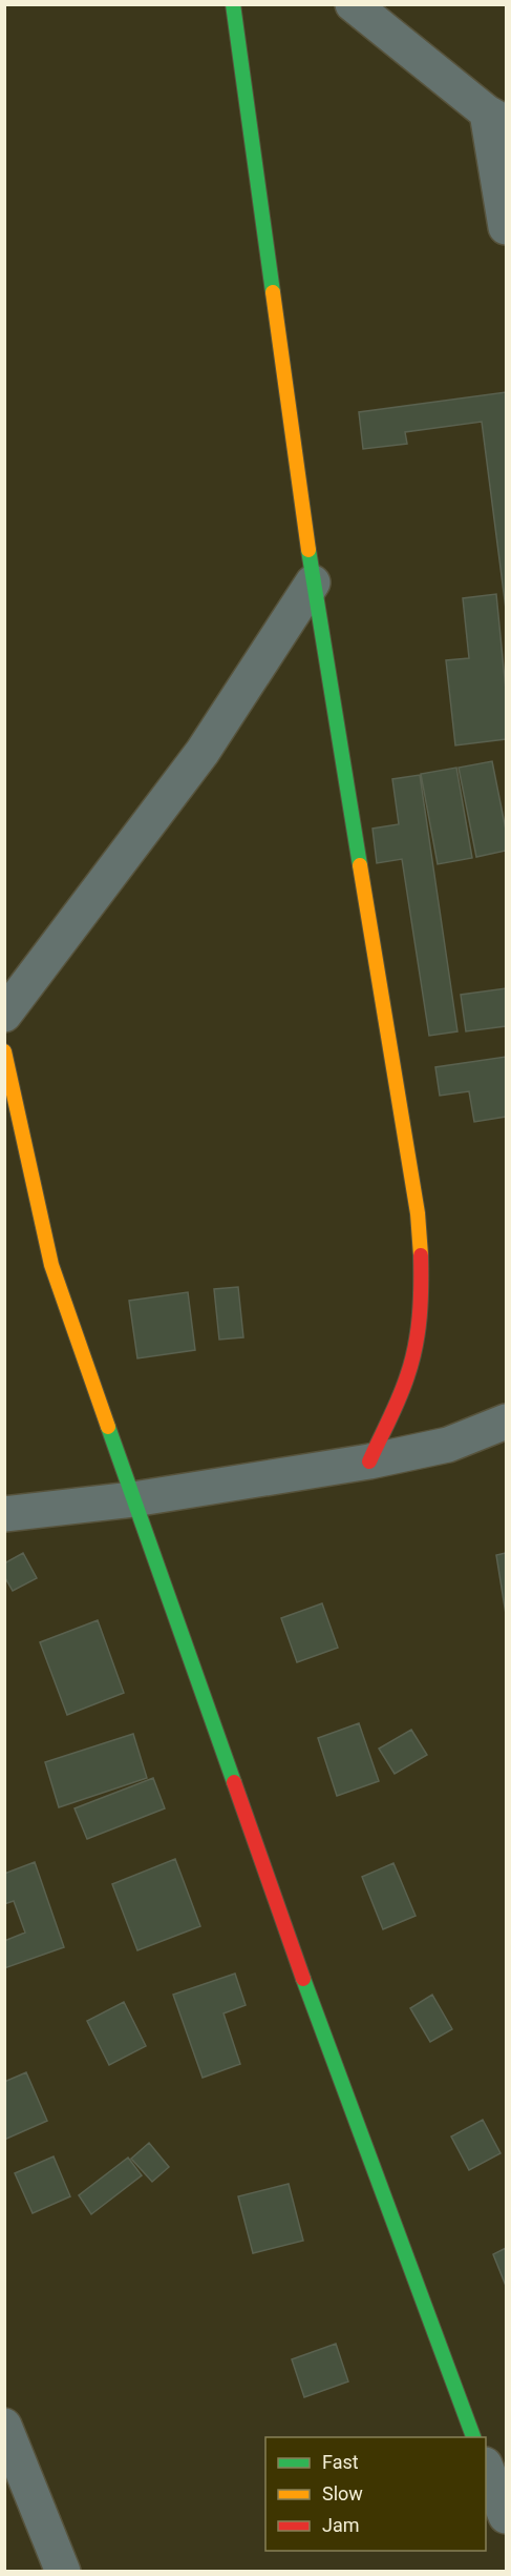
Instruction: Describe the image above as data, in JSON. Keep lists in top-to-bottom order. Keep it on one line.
{"legend":["Fast","Slow","Jam"]}
